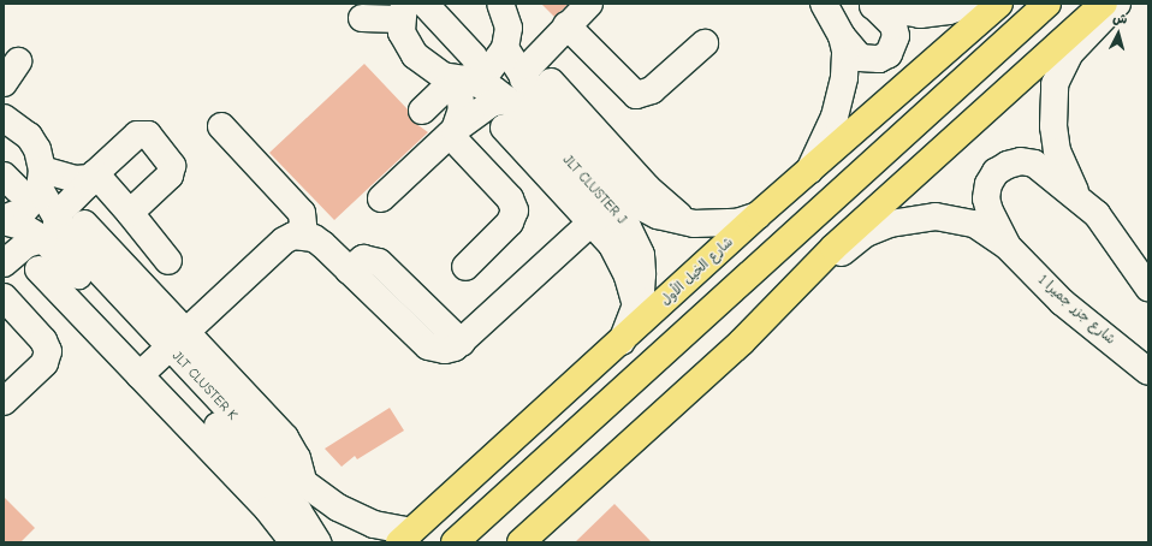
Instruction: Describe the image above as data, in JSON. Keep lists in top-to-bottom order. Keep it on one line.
{"streets":{"main road":["شارع الخيل الأول"],"street":["JLT CLUSTER J","شارع جزر جميرا 1","JLT CLUSTER K"]},"crossings":[["JLT CLUSTER J","شارع الخيل الأول"],["شارع الخيل الأول","JLT CLUSTER K"]],"north":"top"}
